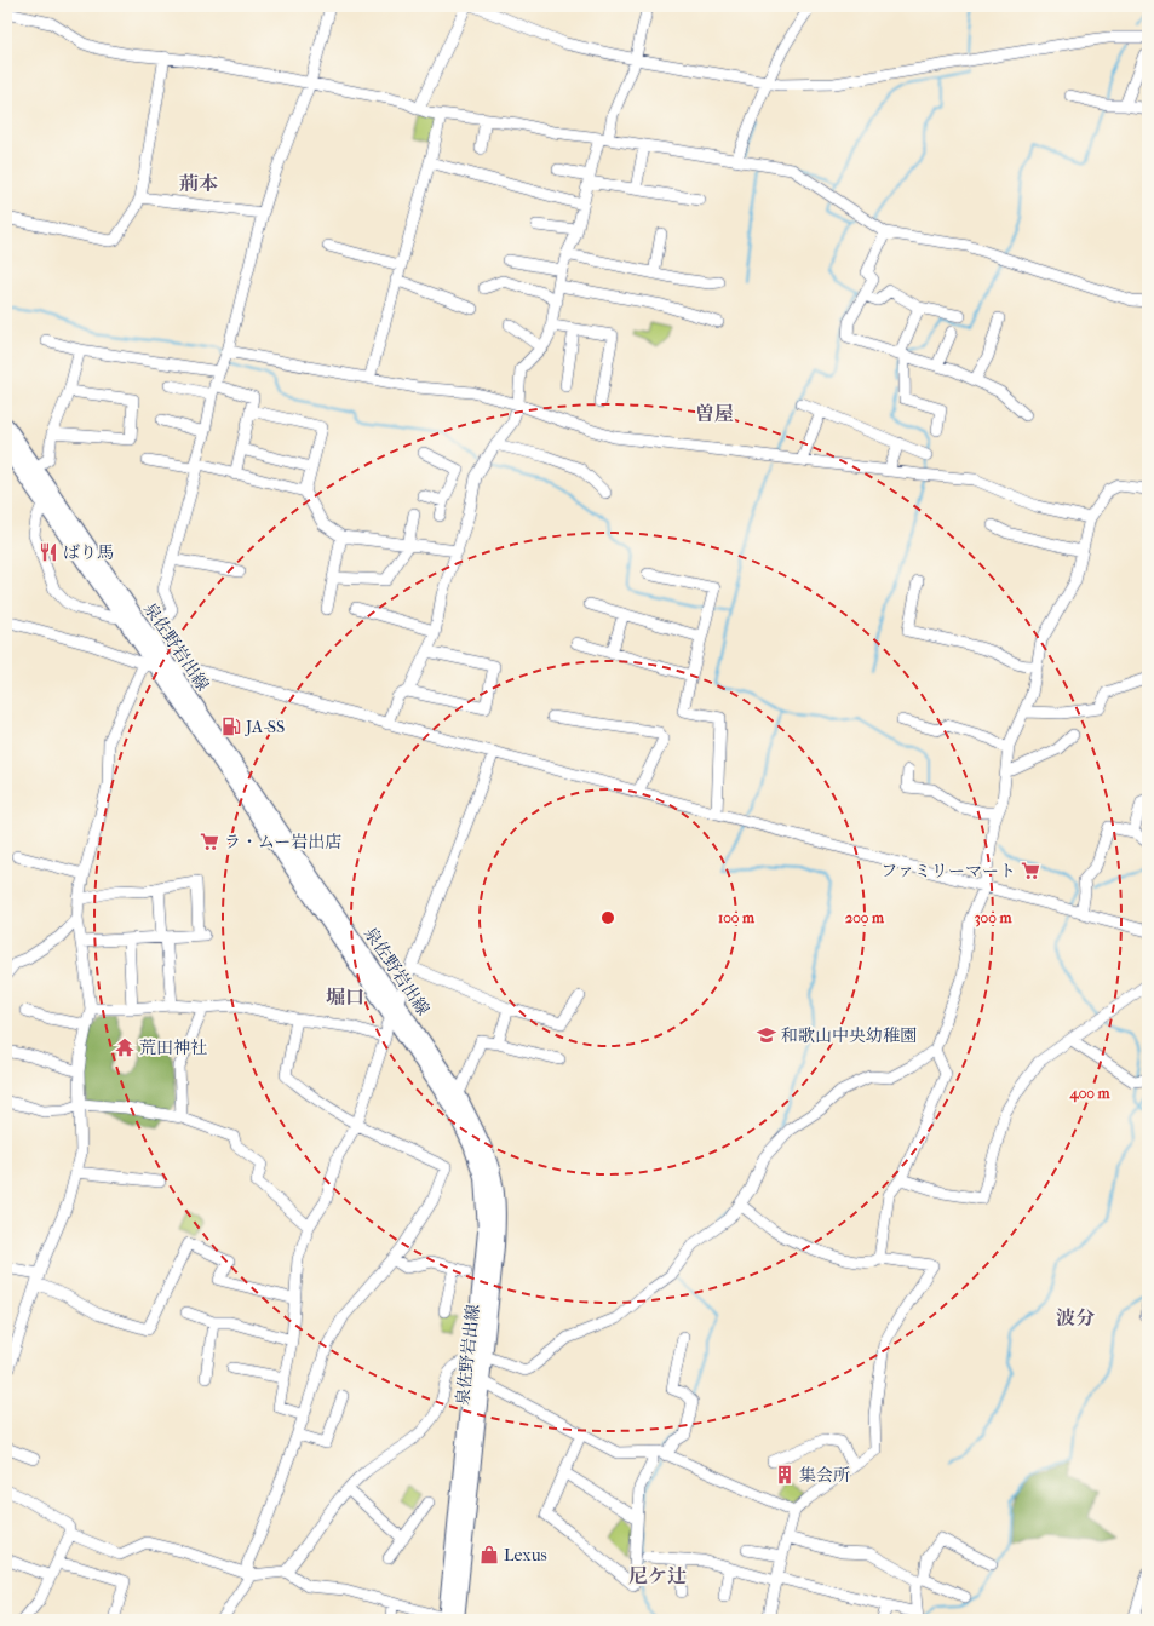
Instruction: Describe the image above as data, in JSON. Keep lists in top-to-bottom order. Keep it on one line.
{"streets":{"main road":["泉佐野岩出線"]},"districts":["荊本","曽屋","堀口","波分","尼ケ辻"],"places":{"restaurant":["ばり馬"],"fuel station":["JA-SS"],"supermarket":["ラ・ムー岩出店","ファミリーマート"],"school or university":["和歌山中央幼稚園"],"temple":["荒田神社"],"building":["集会所"],"shop":["Lexus"]},"rings":["100 m","200 m","300 m","400 m"]}
